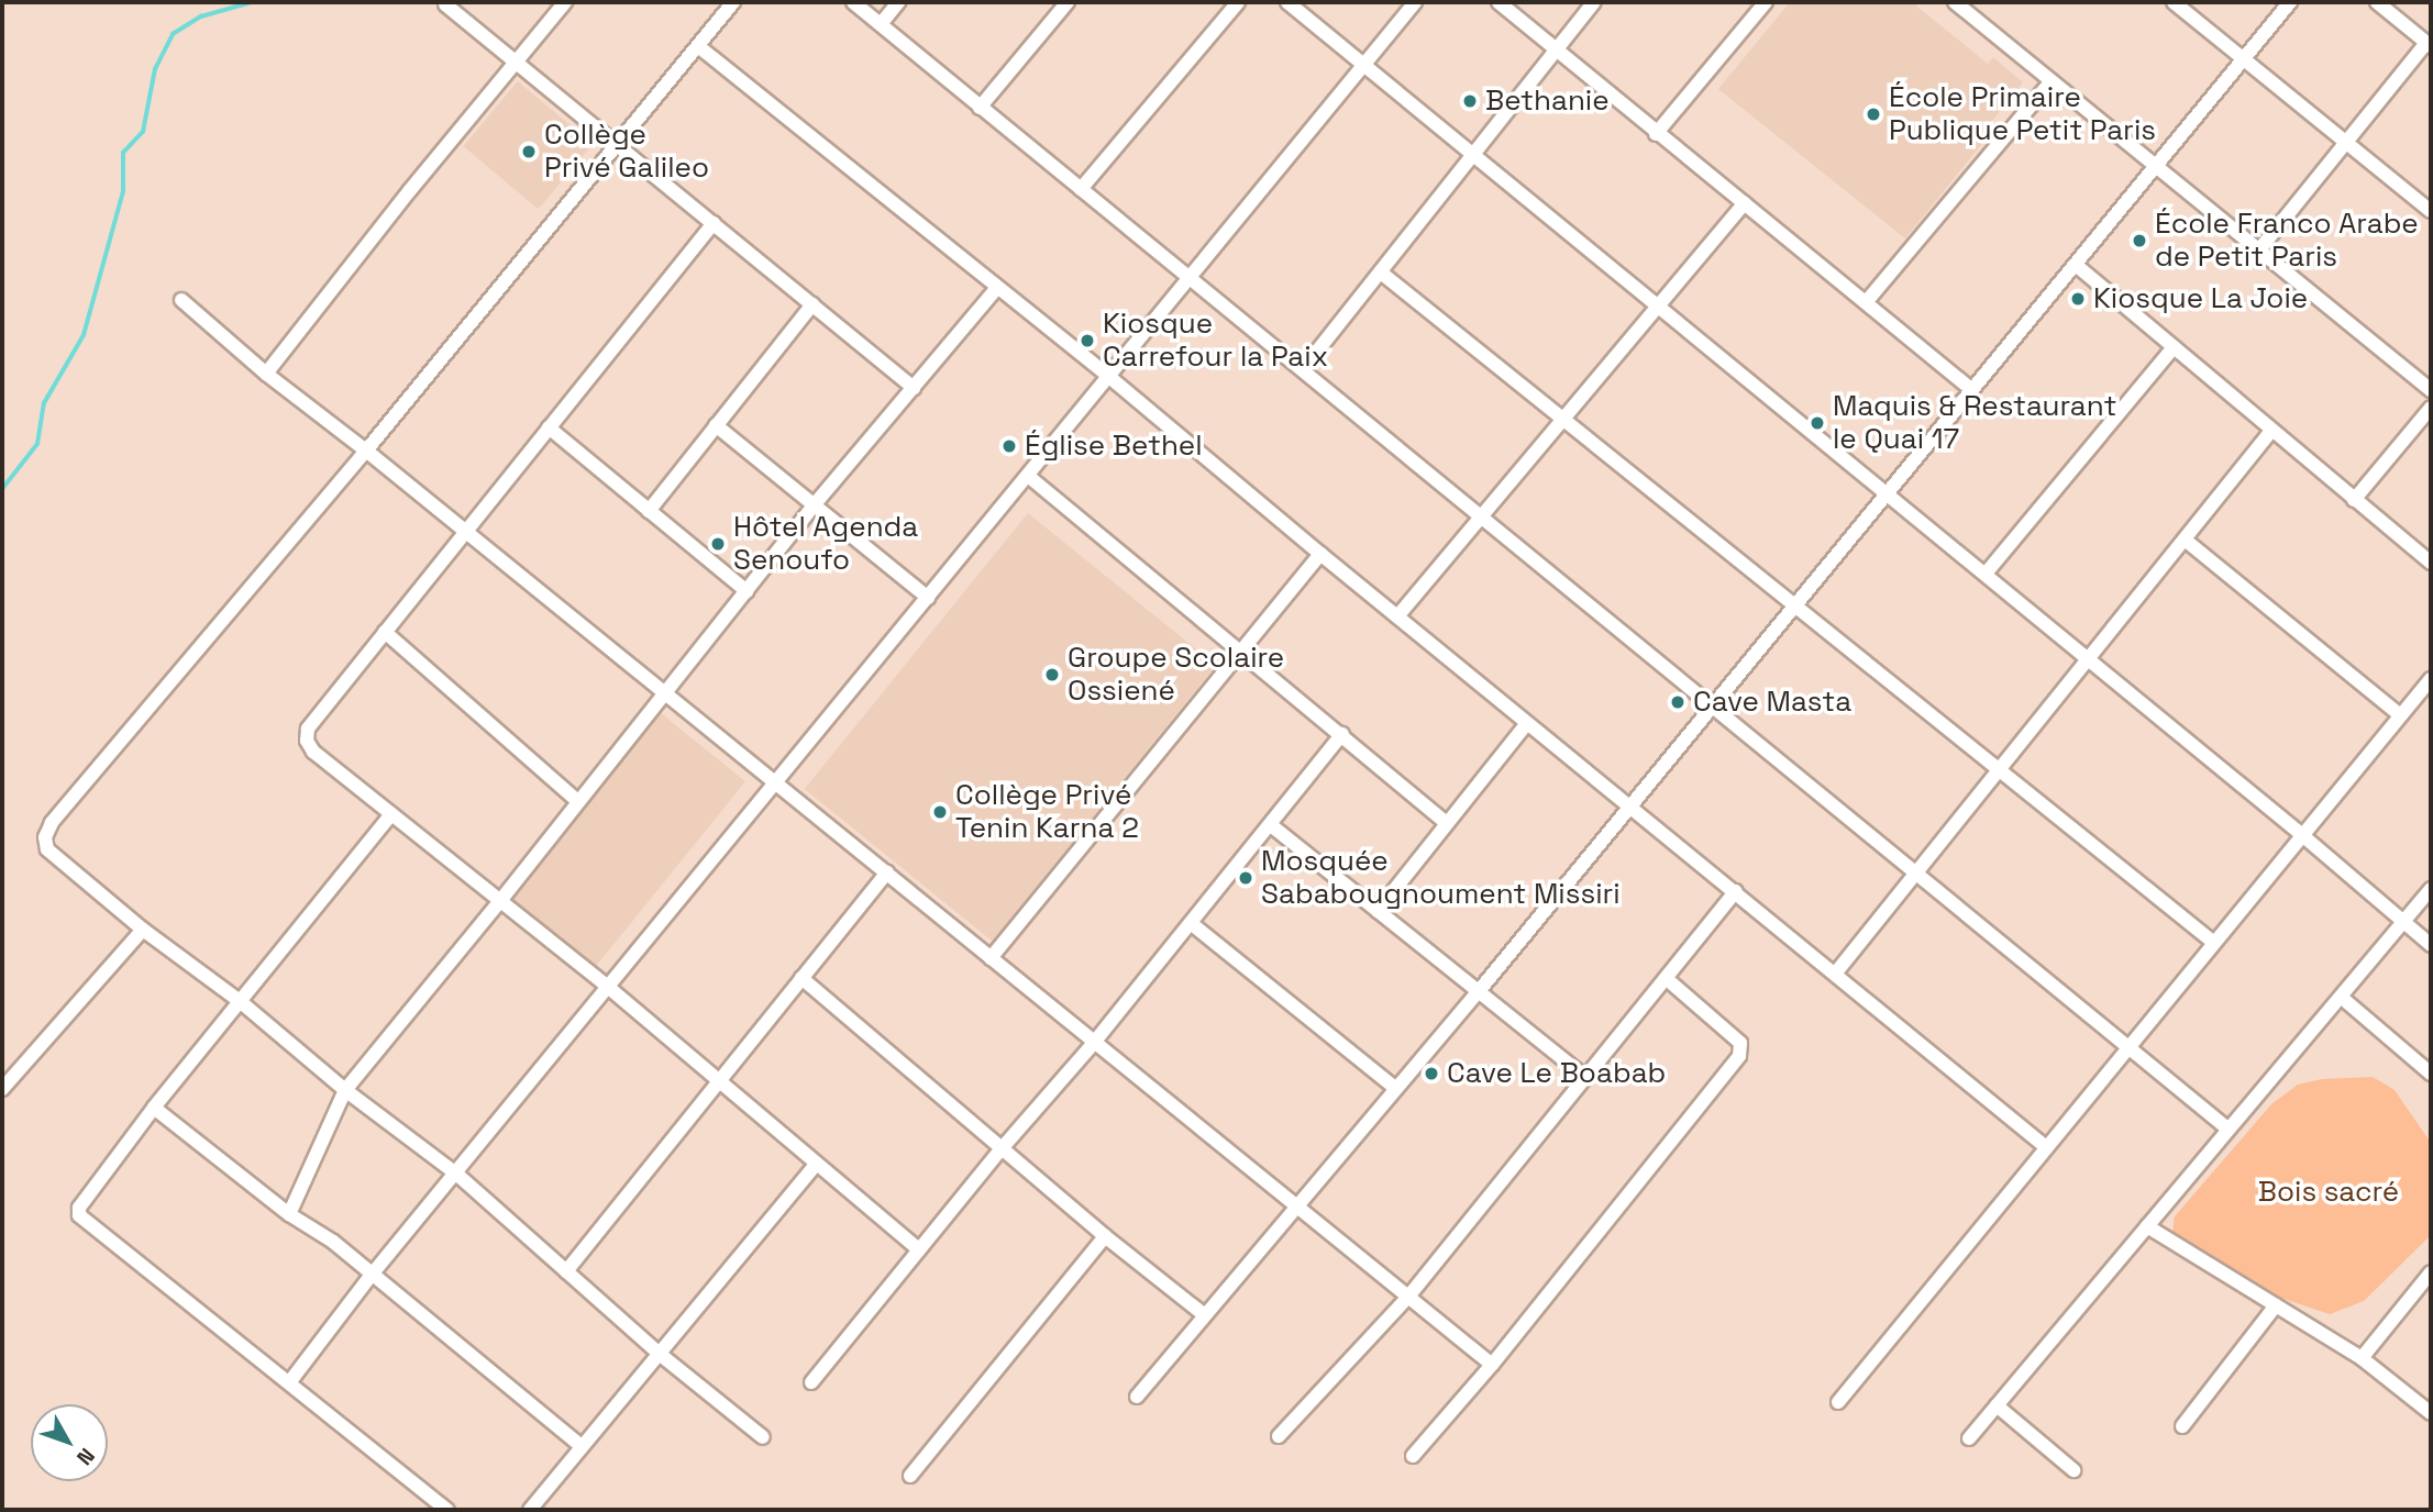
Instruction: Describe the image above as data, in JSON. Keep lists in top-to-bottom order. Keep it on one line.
{"parks":["Bois sacré"],"places":["Bethanie","École Primaire Publique Petit Paris","Collège Privé Galileo","École Franco Arabe de Petit Paris","Kiosque La Joie","Kiosque Carrefour la Paix","Maquis & Restaurant le Quai 17","Église Bethel","Hôtel Agenda Senoufo","Groupe Scolaire Ossiené","Cave Masta","Collège Privé Tenin Karna 2","Mosquée Sababougnoument Missiri","Cave Le Boabab"],"north":"bottom right"}
